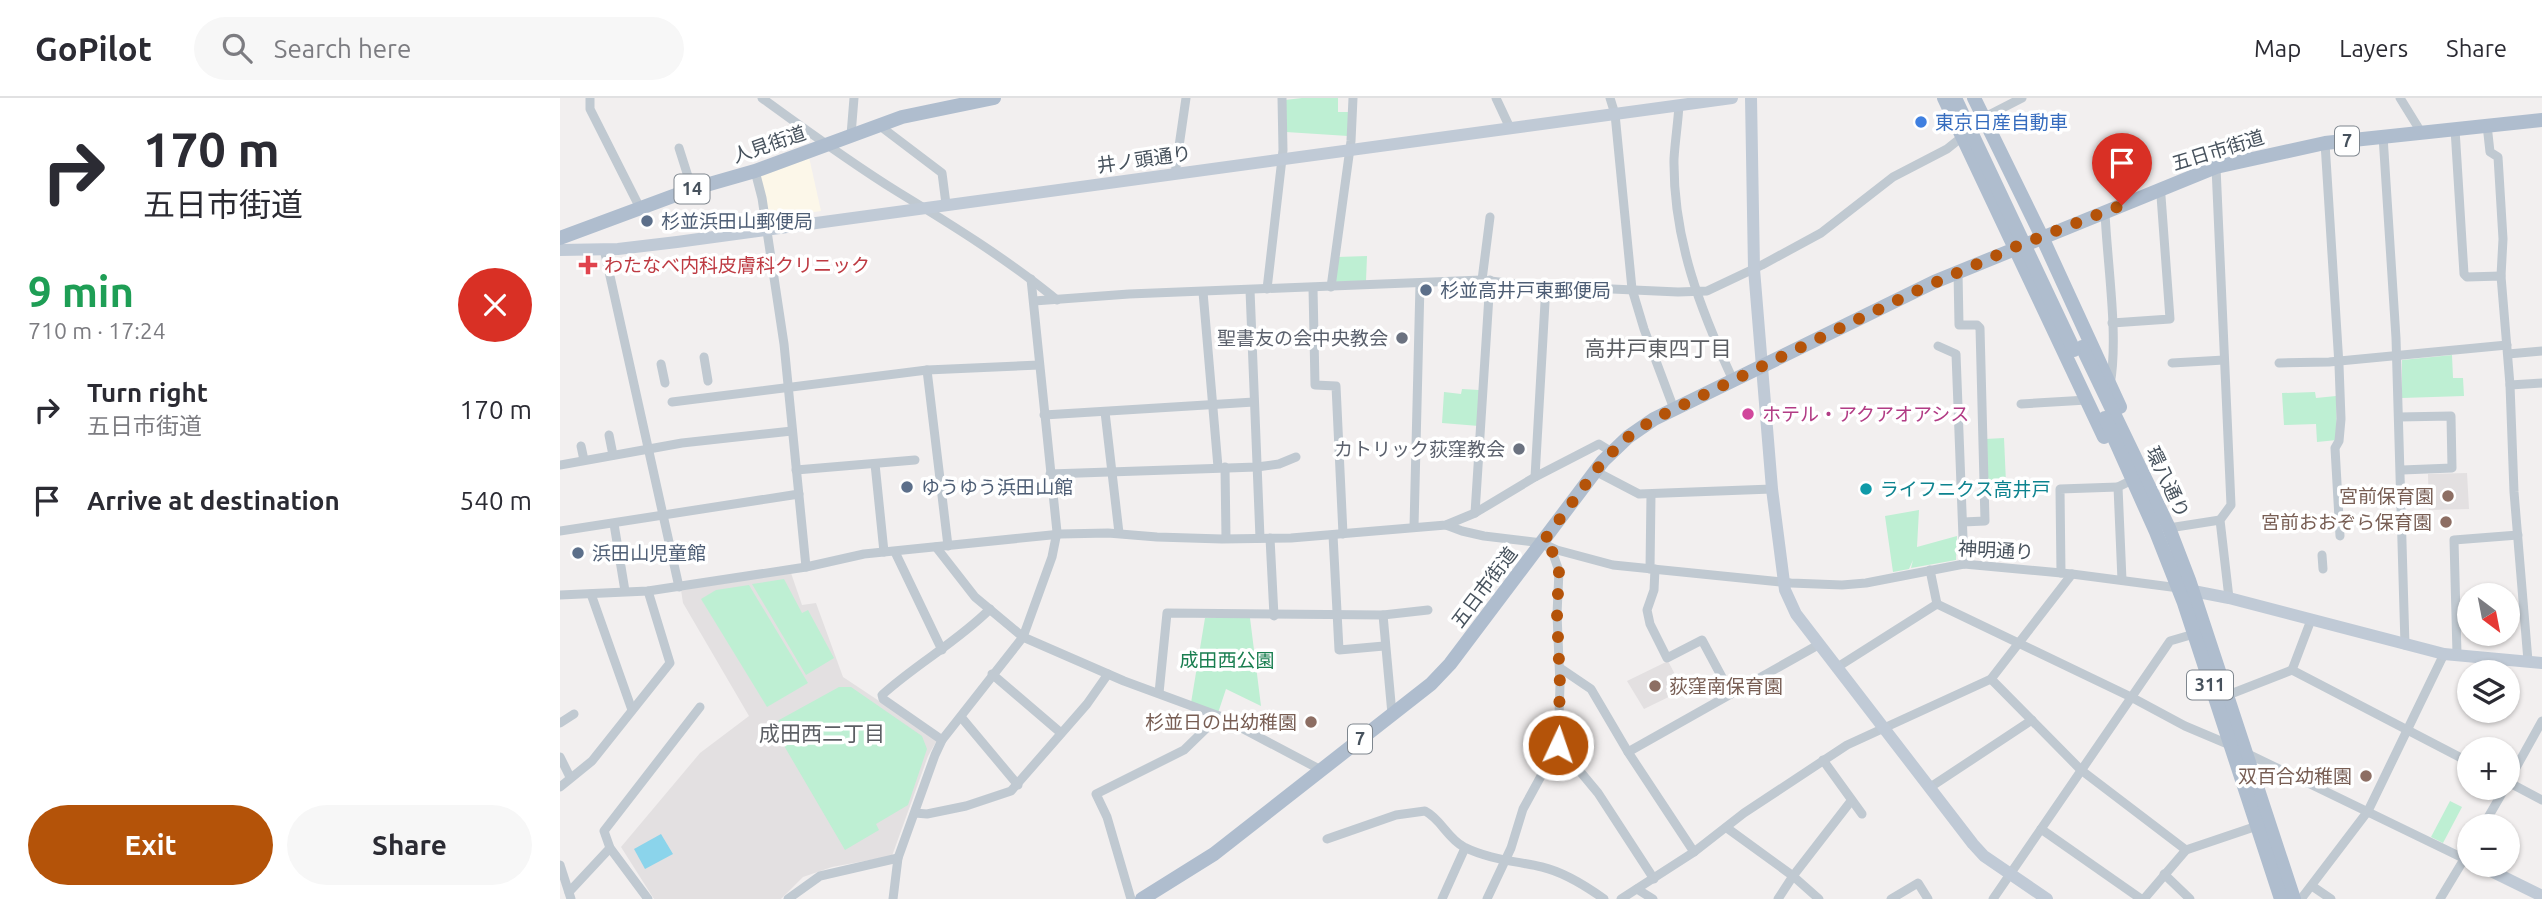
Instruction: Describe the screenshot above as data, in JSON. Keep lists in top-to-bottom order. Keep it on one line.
{"streets":{"main road":["7","人見街道","五日市街道","14","環八通り","311"],"street":["井ノ頭通り","神明通り"]},"crossings":[["五日市街道","神明通り"],["環八通り","神明通り"]],"districts":["高井戸東四丁目","成田西二丁目"],"parks":["成田西公園"],"places":{"other":["東京日産自動車","杉並浜田山郵便局","杉並高井戸東郵便局","聖書友の会中央教会","ホテル・アクアオアシス","カトリック荻窪教会","ゆうゆう浜田山館","ライフニクス高井戸","宮前保育園","宮前おおぞら保育園","浜田山児童館","荻窪南保育園","杉並日の出幼稚園","双百合幼稚園"],"health":["わたなべ内科皮膚科クリニック"]},"north":"bottom right","page":{"header":"GoPilot","search":"Search here","nav":["Map","Layers","Share"],"turn":["170 m","五日市街道"],"heading":["9 min","710 m · 17:24"],"list":[{"name":"Turn right","note":"五日市街道","value":"170 m"},{"name":"Arrive at destination","value":"540 m"}],"map_buttons":["+","−"],"buttons":["Exit","Share"]}}
